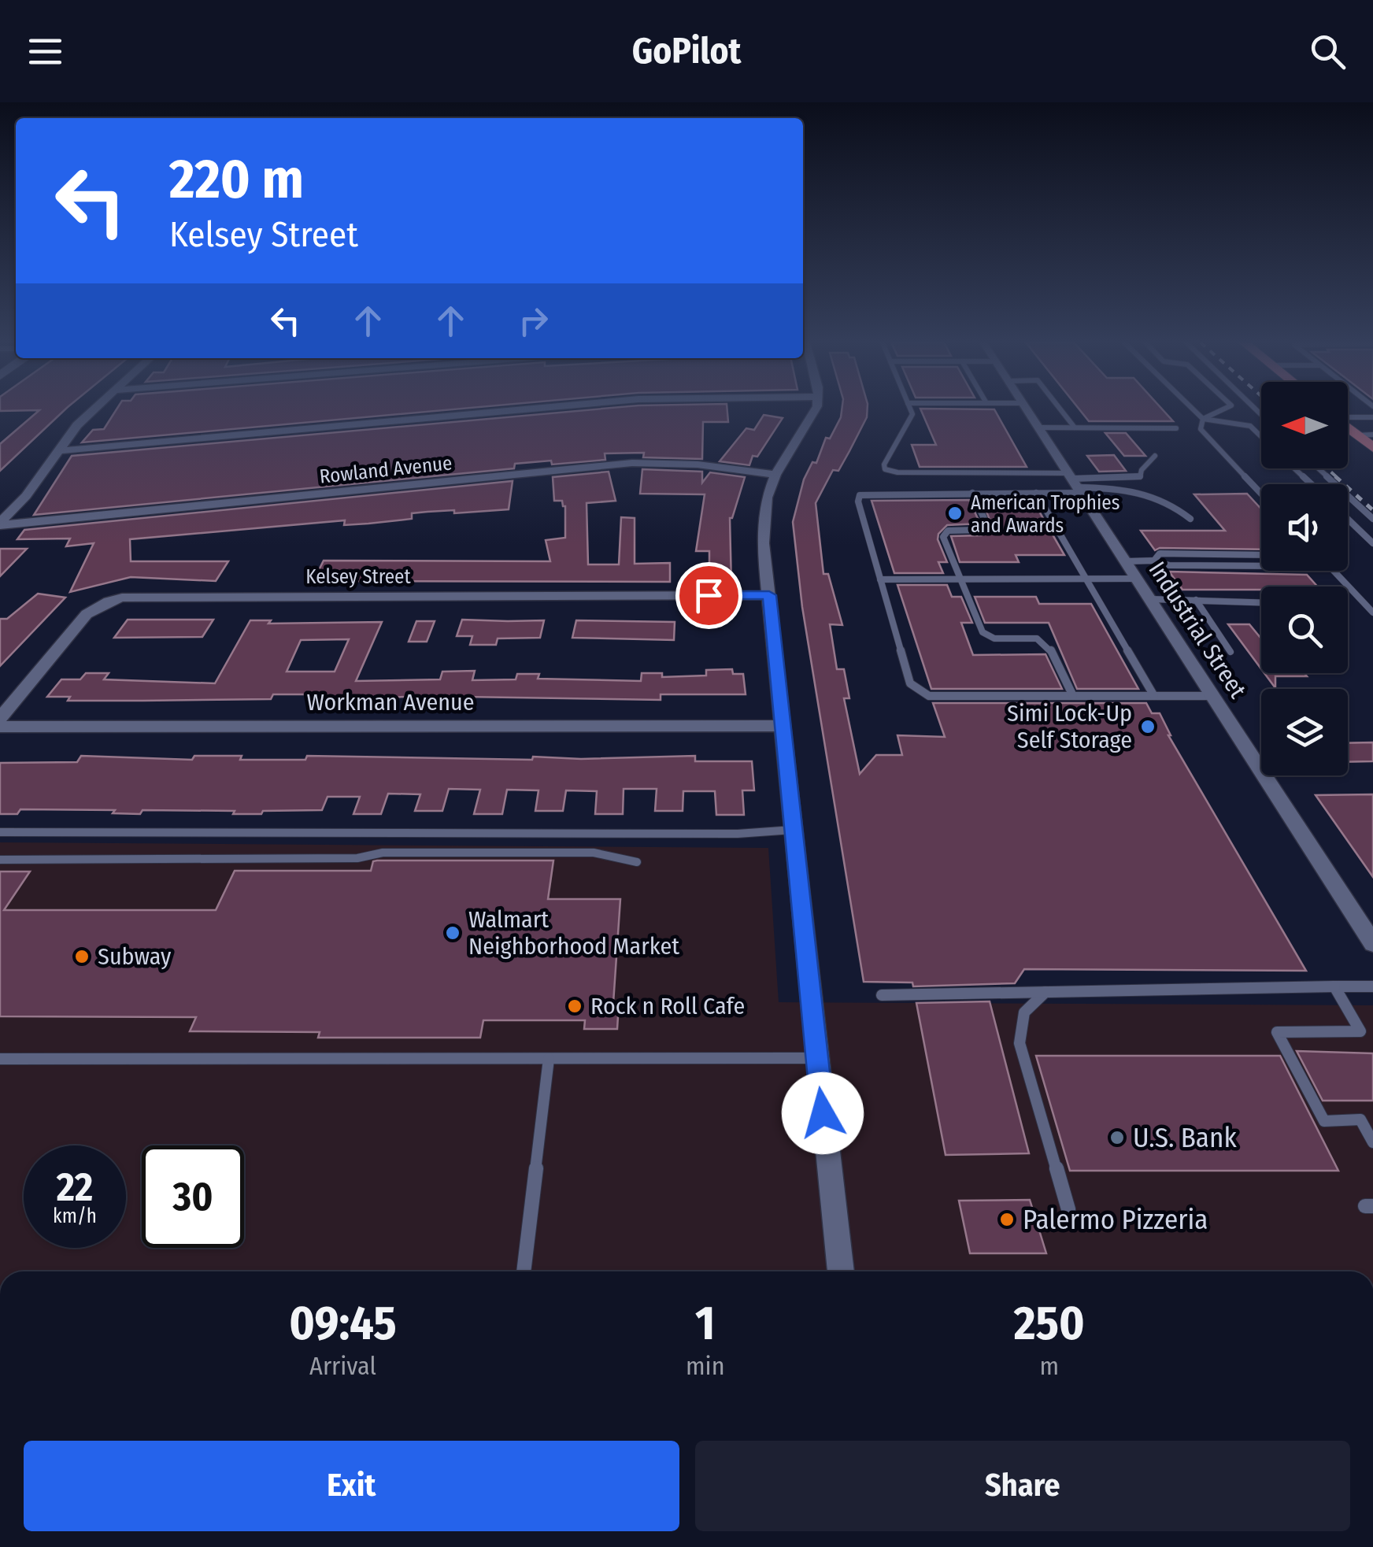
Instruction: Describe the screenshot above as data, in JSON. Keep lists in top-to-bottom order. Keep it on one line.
{"streets":{"street":["Rowland Avenue","Kelsey Street","Industrial Street","Workman Avenue"]},"places":["American Trophies and Awards","Simi Lock-Up Self Storage","Walmart Neighborhood Market","Subway","Rock n Roll Cafe","U.S. Bank","Palermo Pizzeria"],"north":"left","page":{"header":"GoPilot","turn":["220 m","Kelsey Street"],"speed":"22 km/h","limit":"30","eta":["09:45","Arrival","1","min","250","m"],"buttons":["Exit","Share"]}}
